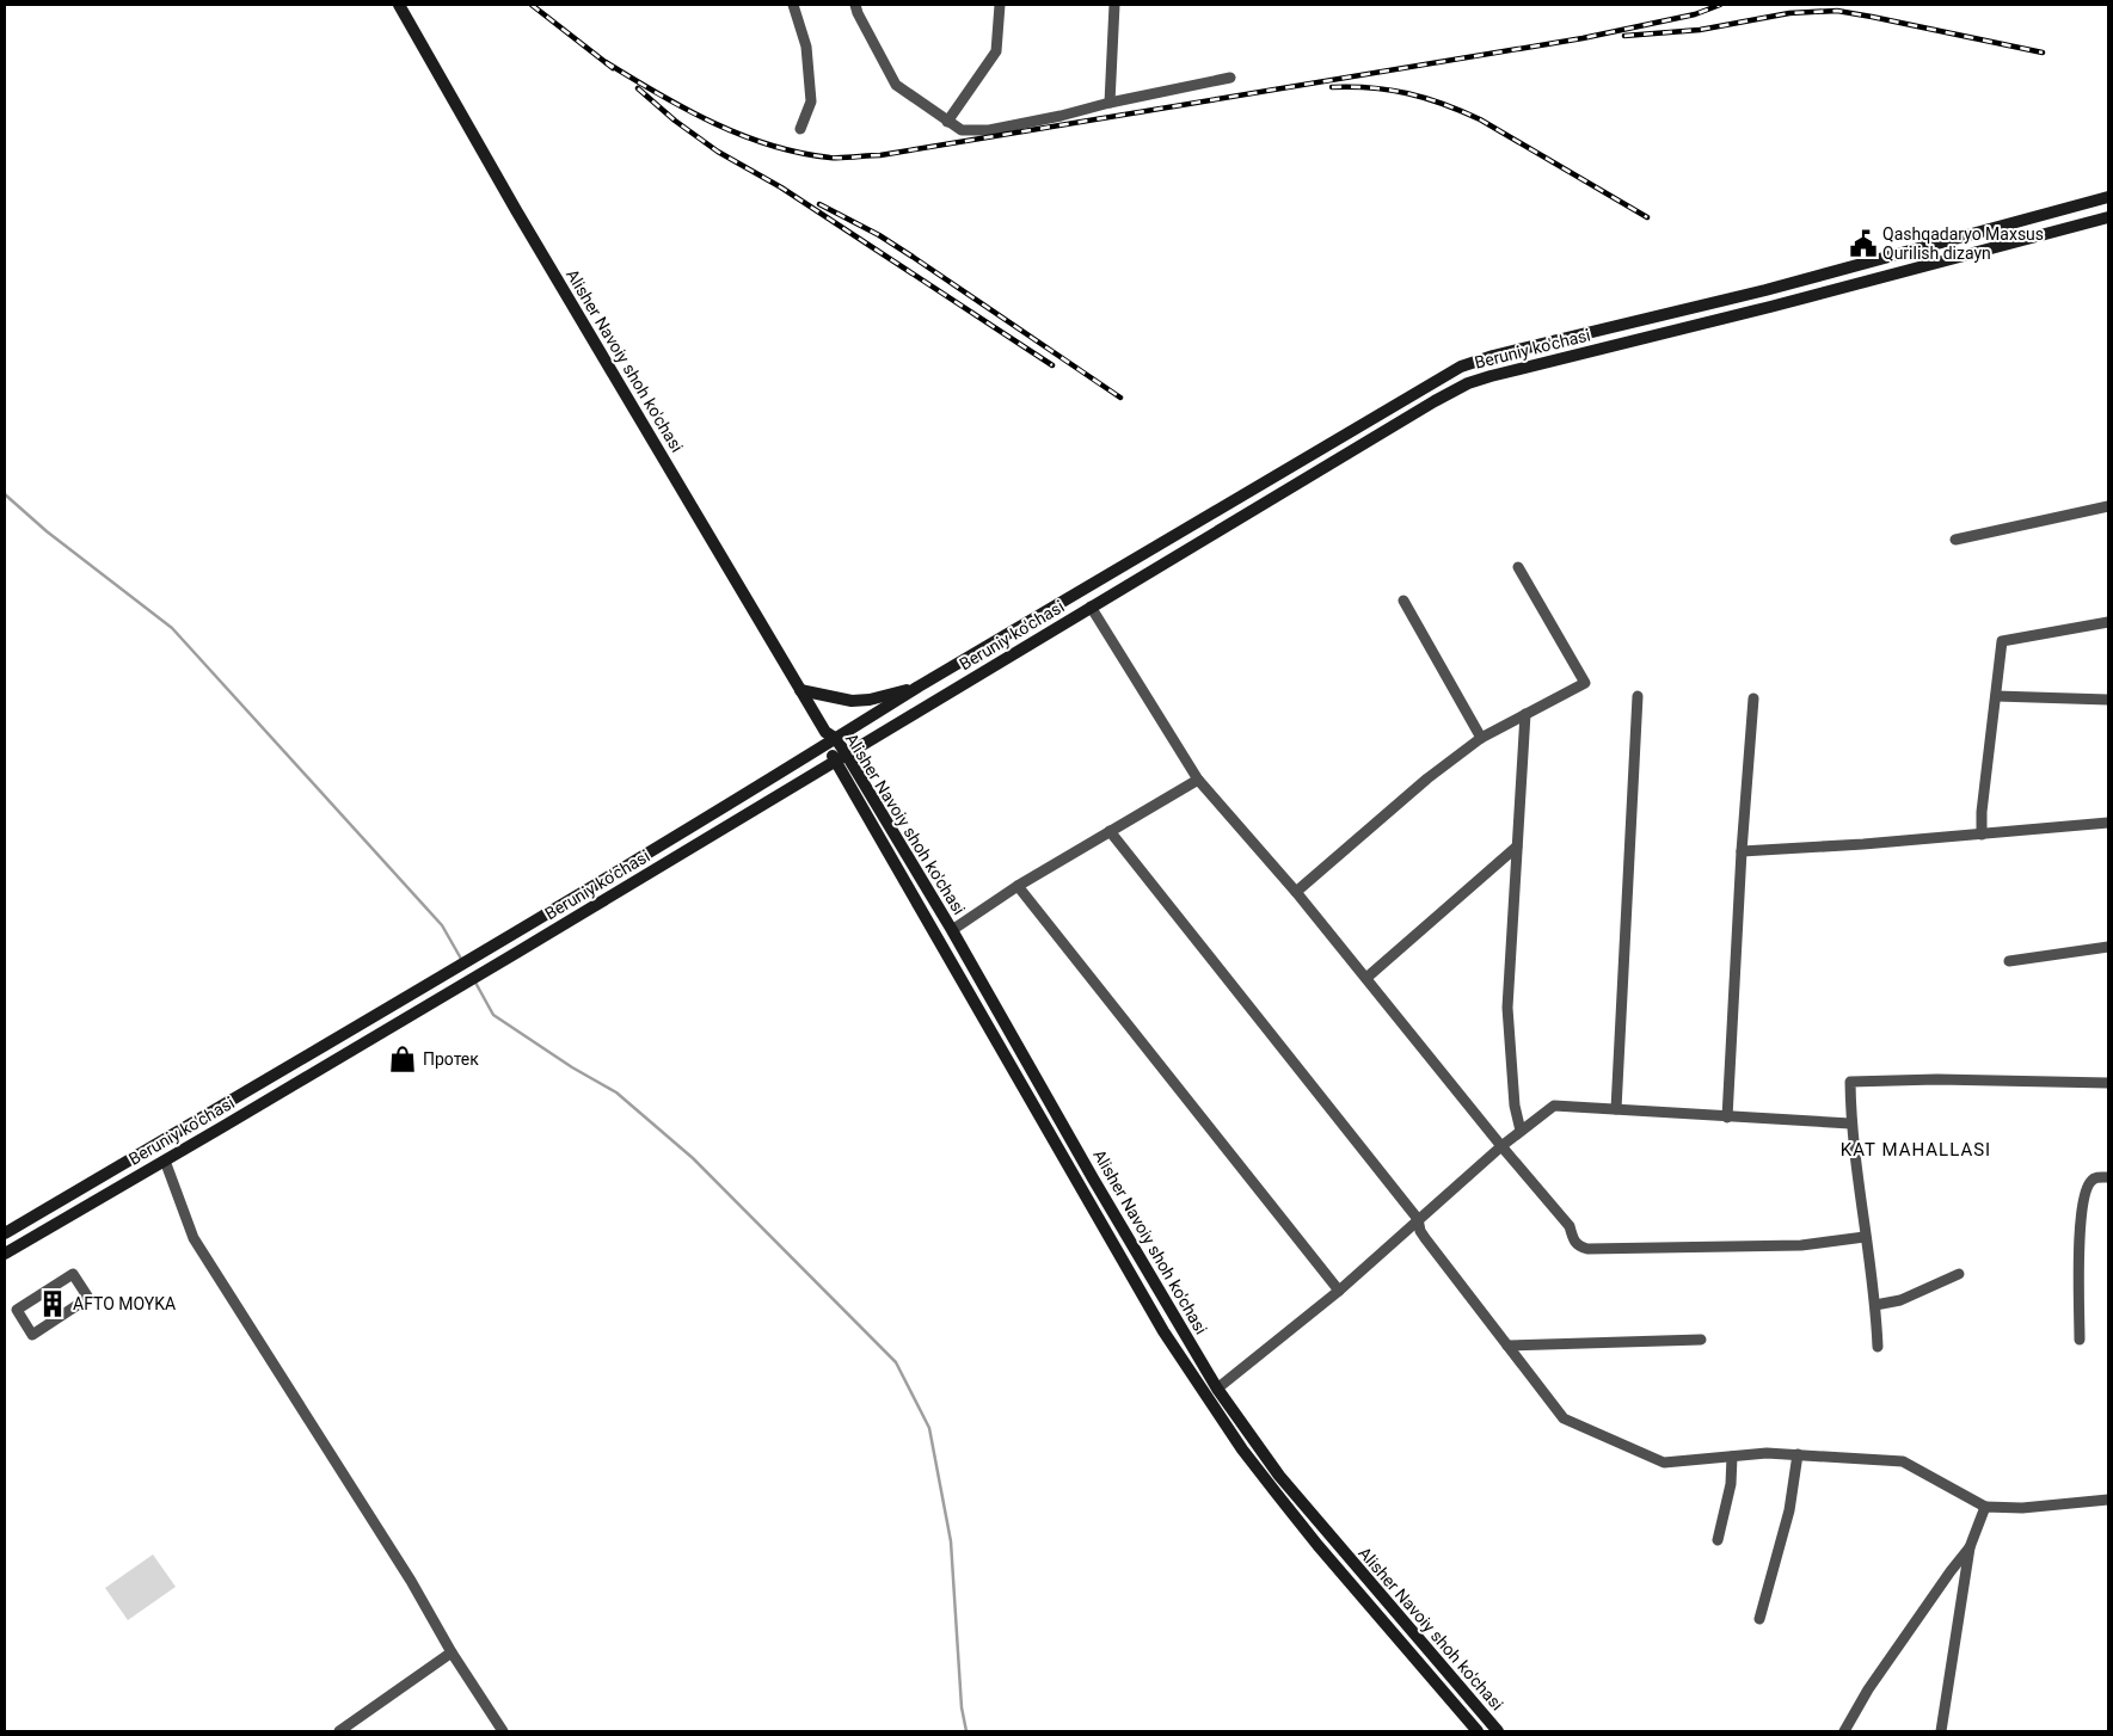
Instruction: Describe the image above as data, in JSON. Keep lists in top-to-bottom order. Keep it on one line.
{"streets":{"main road":["Beruniy ko'chasi","Alisher Navoiy shoh ko'chasi"]},"crossings":[["Beruniy ko'chasi","Alisher Navoiy shoh ko'chasi"]],"districts":["KAT MAHALLASI"],"places":{"public building":["Qashqadaryo Maxsus Qurilish dizayn"],"shop":["Протек"],"building":["AFTO MOYKA"]}}
